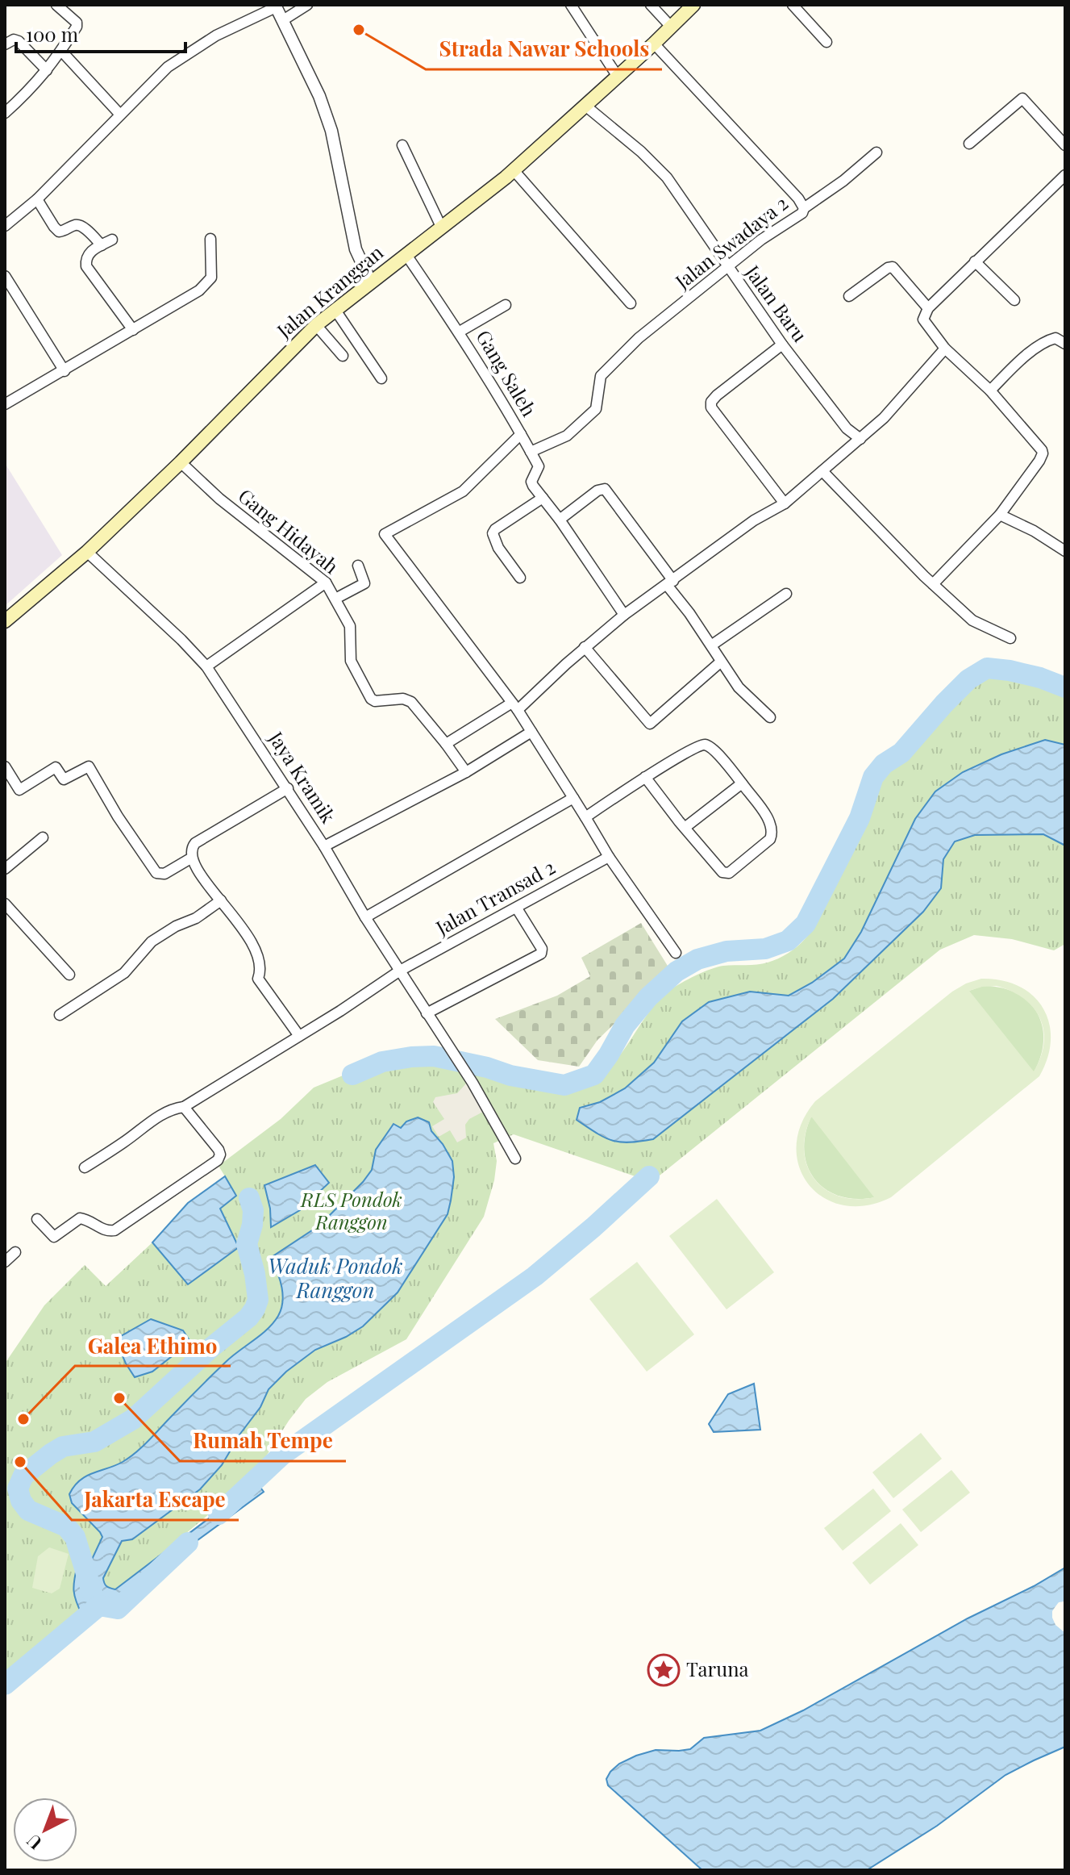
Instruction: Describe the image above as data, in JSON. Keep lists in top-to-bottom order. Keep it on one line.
{"streets":{"main road":["Jalan Kranggan"],"street":["Jalan Swadaya 2","Jalan Baru","Gang Saleh","Gang Hidayah","Jaya Kramik","Jalan Transad 2"]},"crossings":[["Jalan Swadaya 2","Jalan Kranggan"],["Jalan Swadaya 2","Jalan Baru"],["Jalan Kranggan","Jalan Baru"],["Jalan Kranggan","Gang Saleh"],["Jalan Kranggan","Gang Hidayah"],["Jalan Kranggan","Jaya Kramik"],["Jaya Kramik","Jalan Transad 2"]],"water":["Waduk Pondok Ranggon"],"parks":["RLS Pondok Ranggon"],"places":{"other":["Strada Nawar Schools","Rumah Tempe","Galea Ethimo","Jakarta Escape"],"place":["Taruna"]},"scale_bar":"100 m","north":"bottom left"}
